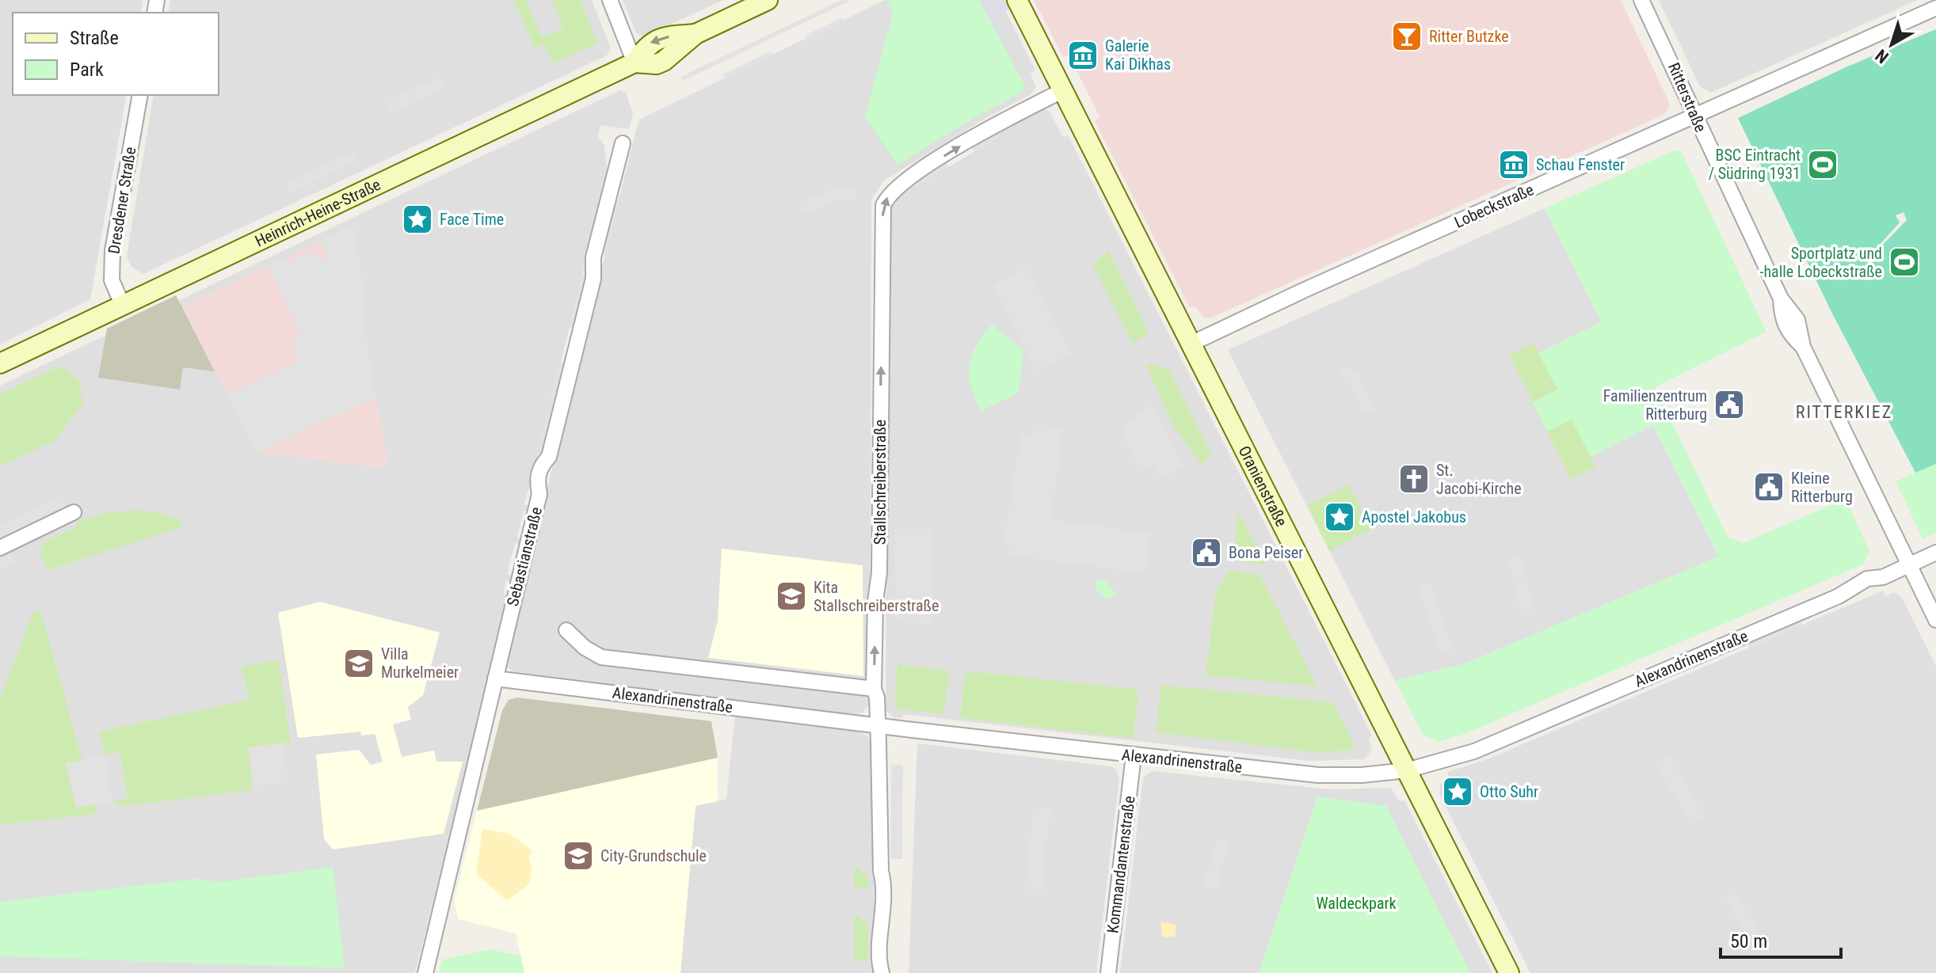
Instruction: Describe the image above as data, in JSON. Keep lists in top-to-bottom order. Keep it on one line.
{"streets":{"main road":["Heinrich-Heine-Straße","Oranienstraße"],"street":["Ritterstraße","Dresdener Straße","Lobeckstraße","Stallschreiberstraße","Sebastianstraße","Alexandrinenstraße","Kommandantenstraße"]},"crossings":[["Ritterstraße","Lobeckstraße"],["Ritterstraße","Alexandrinenstraße"],["Dresdener Straße","Heinrich-Heine-Straße"],["Lobeckstraße","Oranienstraße"],["Stallschreiberstraße","Oranienstraße"],["Stallschreiberstraße","Alexandrinenstraße"],["Oranienstraße","Alexandrinenstraße"],["Sebastianstraße","Alexandrinenstraße"],["Alexandrinenstraße","Kommandantenstraße"]],"one_way":["Stallschreiberstraße"],"districts":["RITTERKIEZ"],"parks":["Waldeckpark"],"places":{"bar":["Ritter Butzke"],"museum":["Galerie Kai Dikhas","Schau Fenster"],"sports":["BSC Eintracht / Südring 1931","Sportplatz und -halle Lobeckstraße"],"place":["Face Time","Apostel Jakobus","Otto Suhr"],"public building":["Familienzentrum Ritterburg","Kleine Ritterburg","Bona Peiser"],"church":["St. Jacobi-Kirche"],"school or university":["Kita Stallschreiberstraße","Villa Murkelmeier","City-Grundschule"]},"legend":["Straße","Park"],"scale_bar":"50 m","north":"bottom left"}
